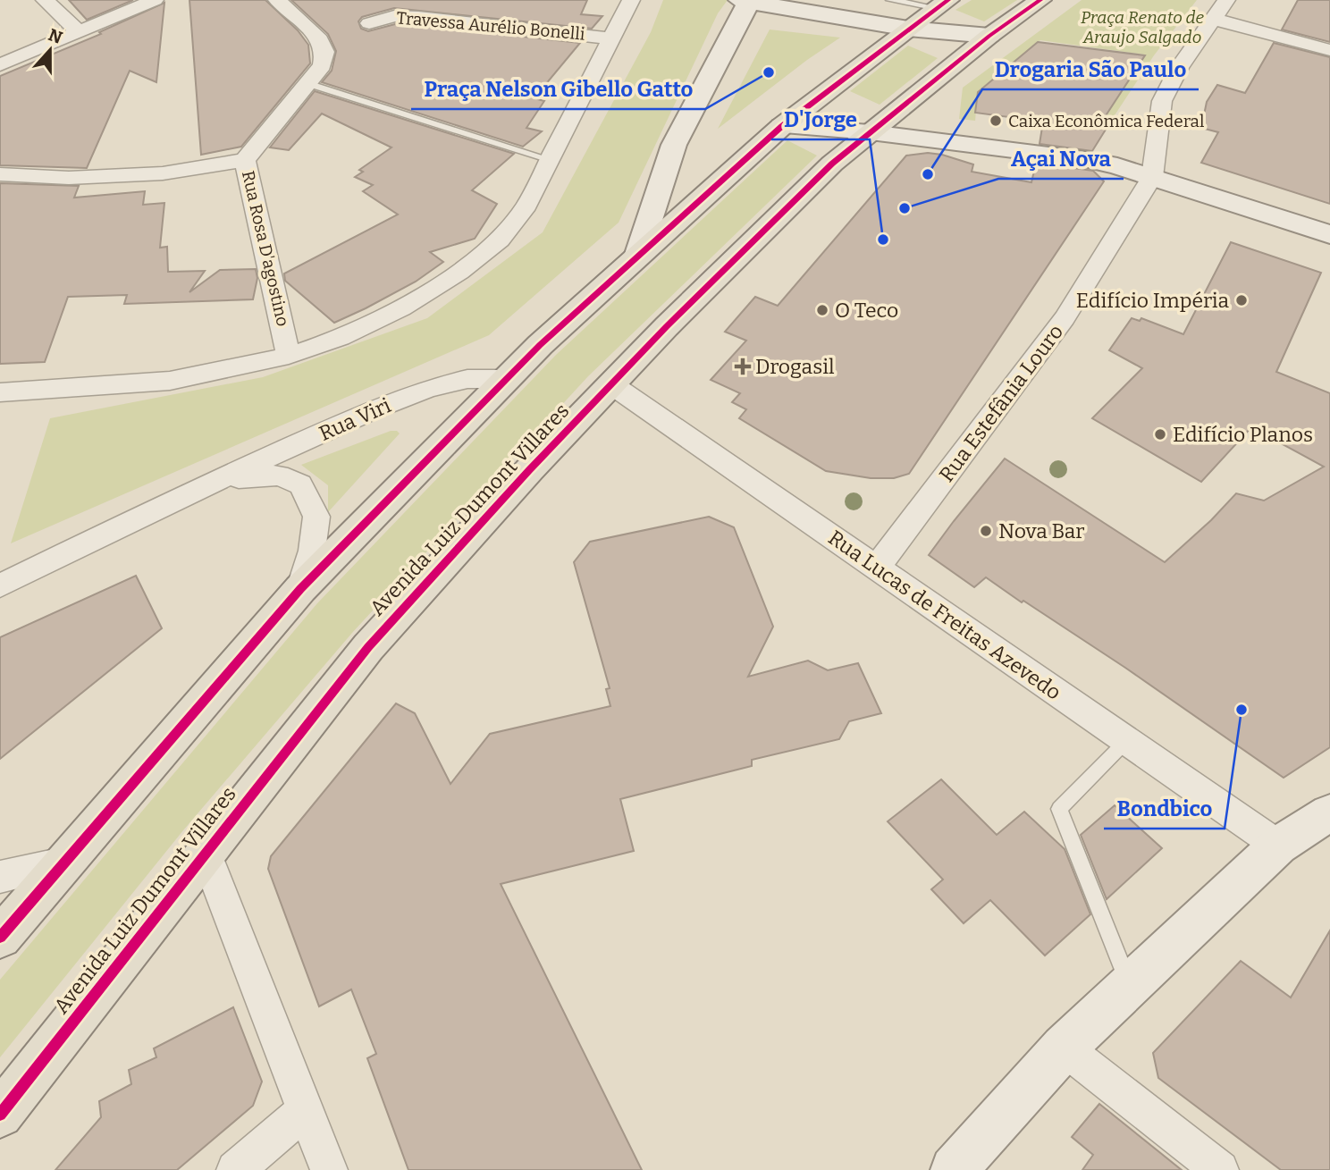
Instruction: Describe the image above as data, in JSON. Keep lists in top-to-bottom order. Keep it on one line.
{"streets":{"main road":["Avenida Luiz Dumont Villares"],"street":["Travessa Aurélio Bonelli","Rua Rosa D'agostino","Rua Estefânia Louro","Rua Viri","Rua Lucas de Freitas Azevedo"]},"crossings":[["Rua Estefânia Louro","Rua Lucas de Freitas Azevedo"],["Avenida Luiz Dumont Villares","Rua Lucas de Freitas Azevedo"]],"parks":["Praça Renato de Araujo Salgado"],"places":{"other":["Praça Nelson Gibello Gatto","Caixa Econômica Federal","Drogaria São Paulo","Açai Nova","D'Jorge","Edifício Impéria","O Teco","Edifício Planos","Nova Bar","Bondbico"],"health":["Drogasil"]},"north":"top"}
